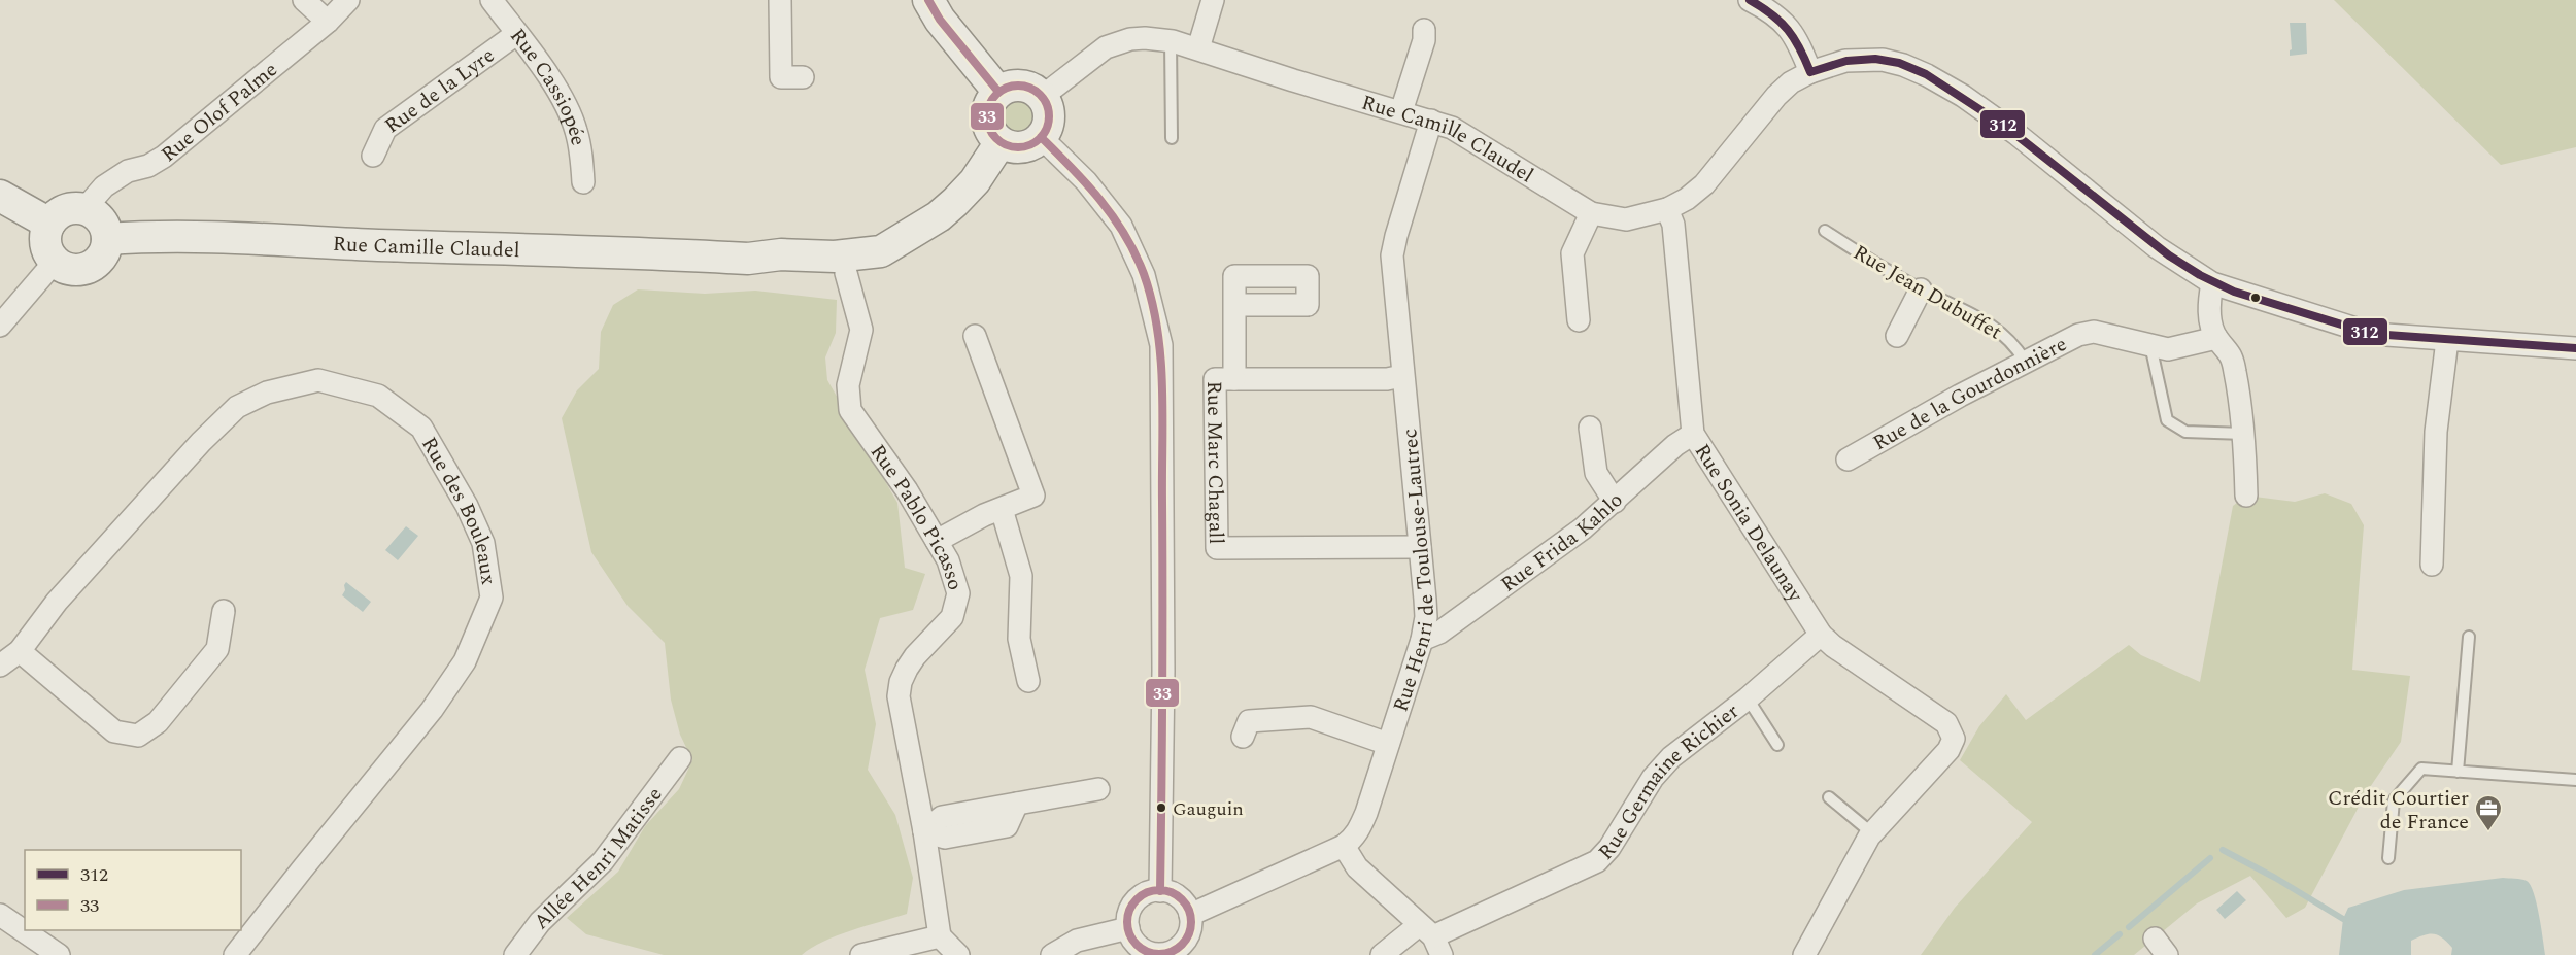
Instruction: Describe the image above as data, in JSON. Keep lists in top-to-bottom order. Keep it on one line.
{"streets":{"street":["Rue Cassiopée","Rue de la Lyre","Rue Olof Palme","Rue Camille Claudel","Rue de la Gourdonnière","Rue Marc Chagall","Rue des Bouleaux","Rue Pablo Picasso","Rue Sonia Delaunay","Rue Frida Kahlo","Rue Henri de Toulouse-Lautrec","Rue Germaine Richier","Allée Henri Matisse"],"lane":["Rue Jean Dubuffet"]},"crossings":[["Rue Cassiopée","Rue de la Lyre"],["Rue Olof Palme","Rue Camille Claudel"],["Rue Camille Claudel","Rue Pablo Picasso"],["Rue Camille Claudel","Rue Sonia Delaunay"],["Rue Camille Claudel","Rue Henri de Toulouse-Lautrec"],["Rue Jean Dubuffet","Rue de la Gourdonnière"],["Rue Marc Chagall","Rue Henri de Toulouse-Lautrec"],["Rue Sonia Delaunay","Rue Frida Kahlo"],["Rue Sonia Delaunay","Rue Germaine Richier"],["Rue Frida Kahlo","Rue Henri de Toulouse-Lautrec"]],"places":{"other":["Gauguin"],"office":["Crédit Courtier de France"]},"lines":["transit line 312","transit line 33"],"legend":["312","33"]}
